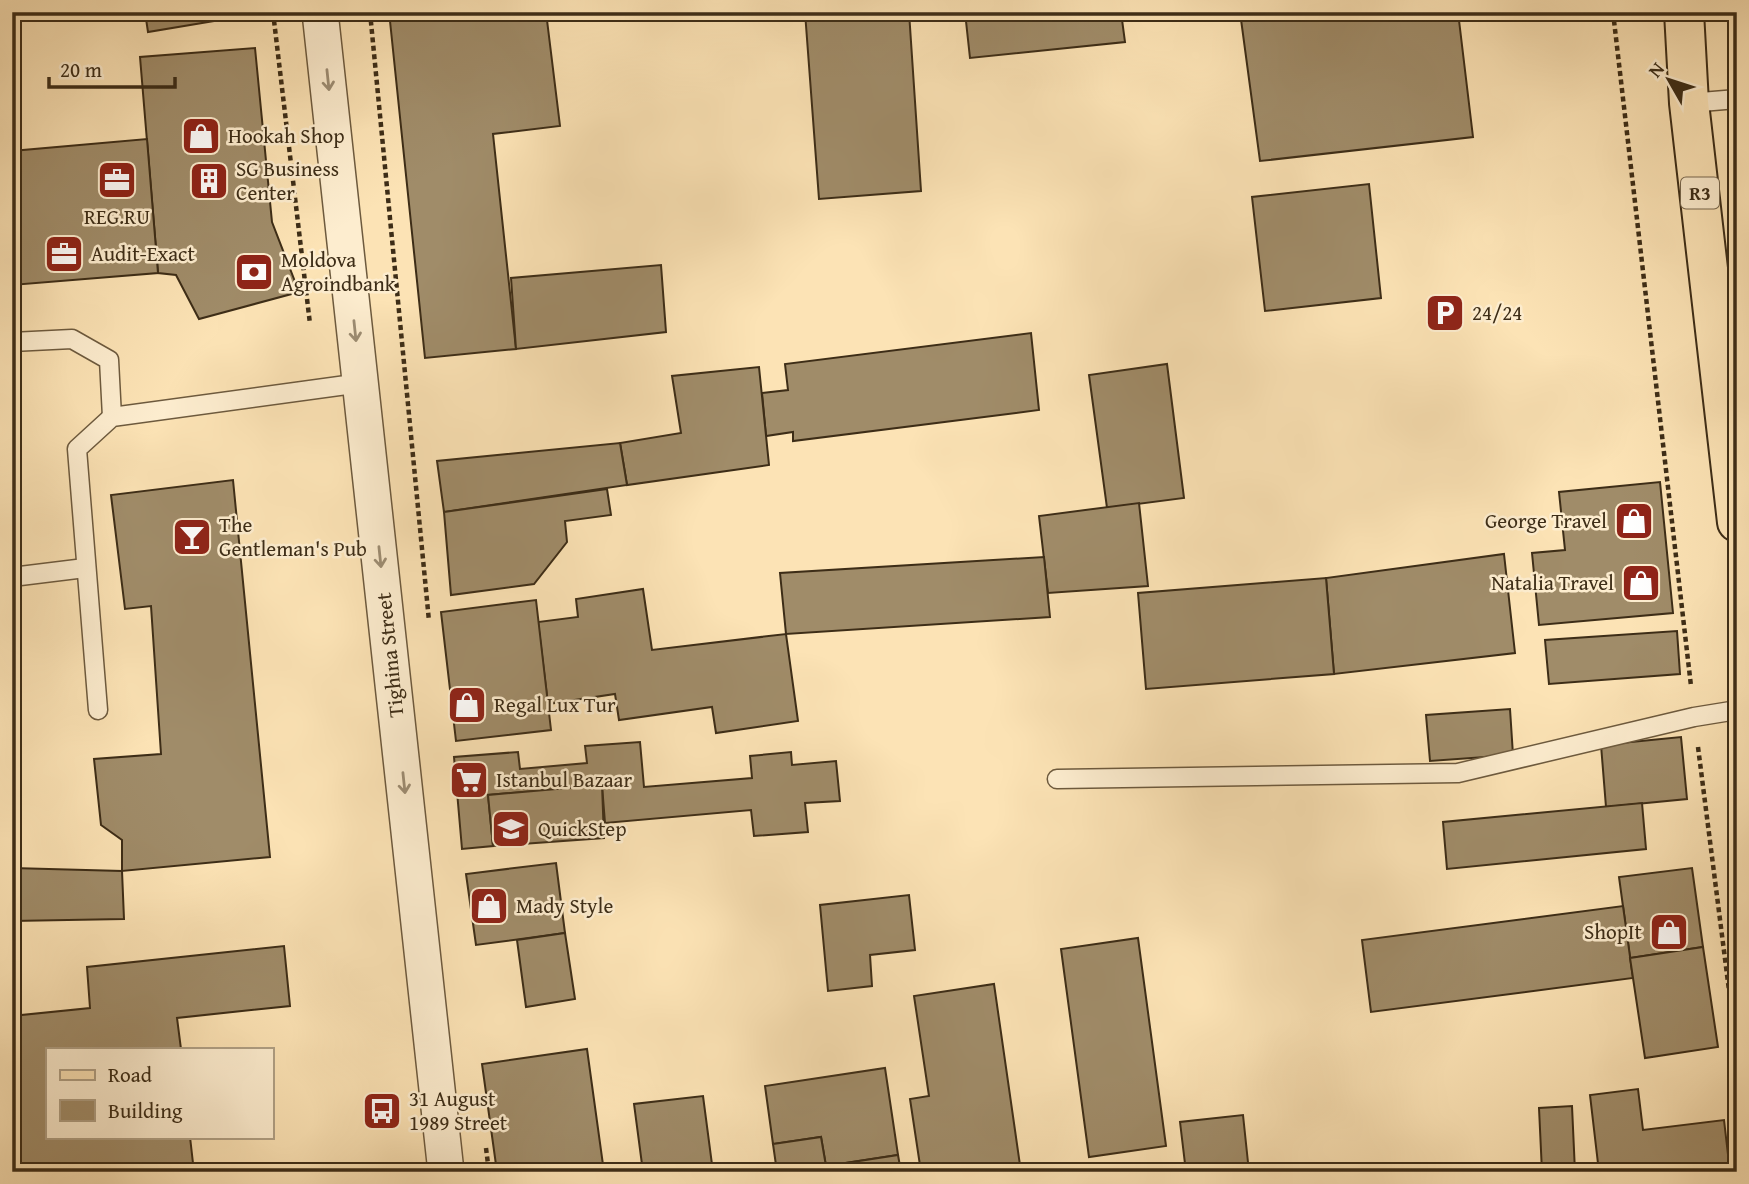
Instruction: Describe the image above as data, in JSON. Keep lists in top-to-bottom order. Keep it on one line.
{"streets":{"main road":["R3"],"street":["Tighina Street"]},"one_way":["Tighina Street"],"places":{"shop":["Hookah Shop","George Travel","Natalia Travel","Regal Lux Tur","Mady Style","ShopIt"],"office":["REG.RU","Audit-Exact"],"building":["SG Business Center"],"bank":["Moldova Agroindbank"],"parking":["24/24"],"bar":["The Gentleman's Pub"],"supermarket":["Istanbul Bazaar"],"school or university":["QuickStep"],"bus stop":["31 August 1989 Street"]},"legend":["Road","Building"],"scale_bar":"20 m","north":"top left"}
